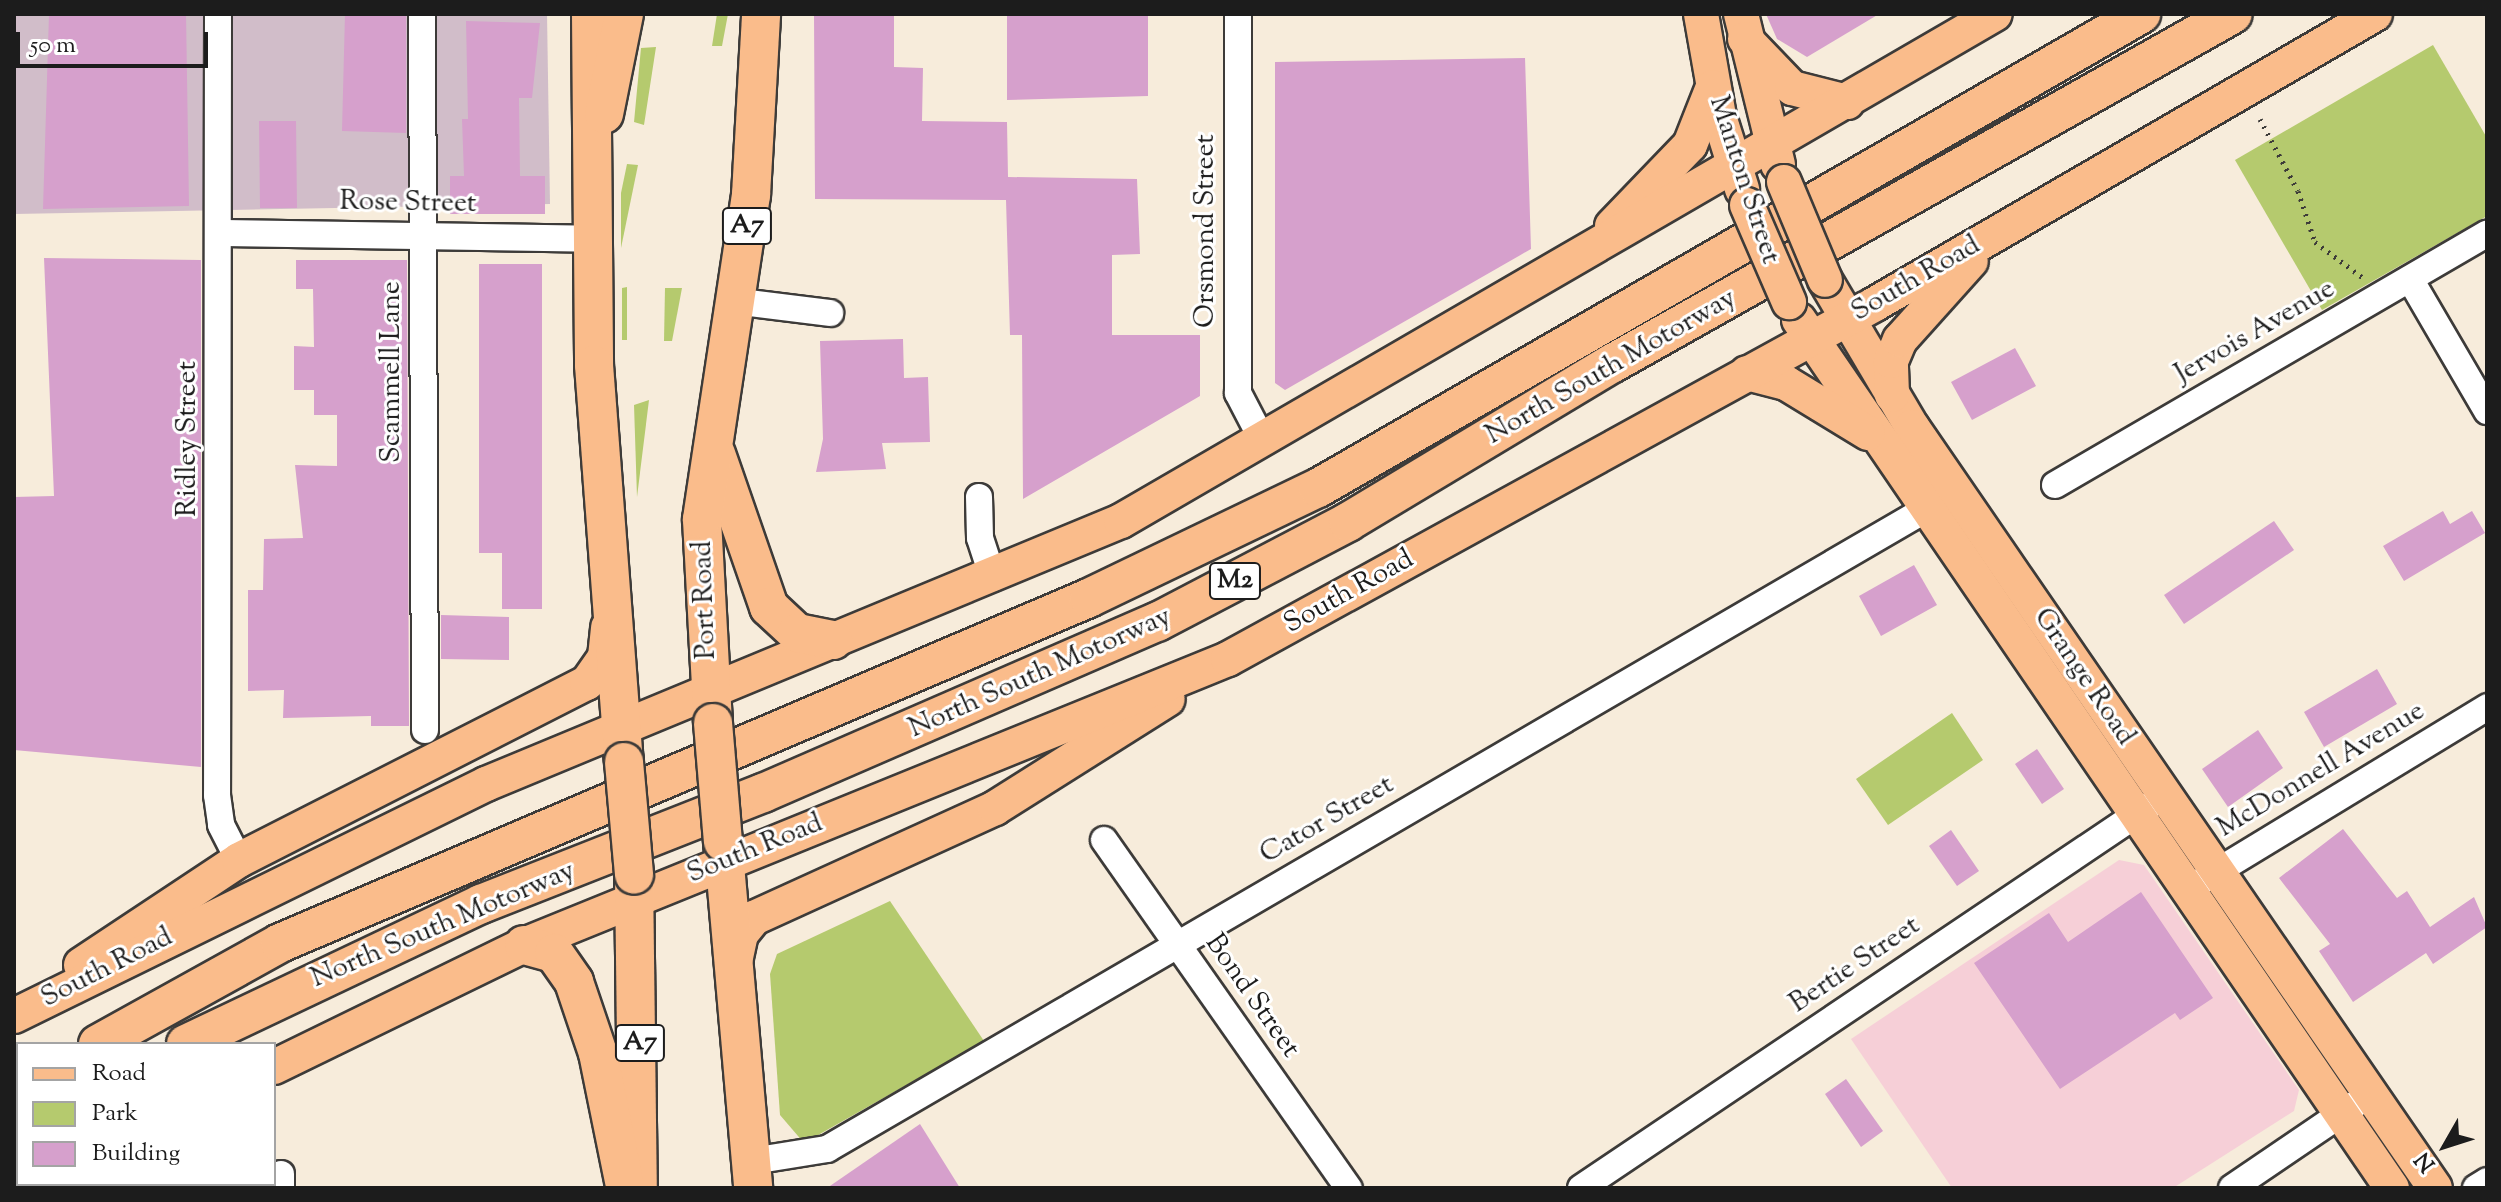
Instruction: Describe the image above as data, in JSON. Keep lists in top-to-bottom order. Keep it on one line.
{"streets":{"highway":["A7","North South Motorway","M2","Port Road"],"main road":["Manton Street","South Road","Grange Road"],"street":["Rose Street","Orsmond Street","Jervois Avenue","Scammell Lane","Ridley Street","McDonnell Avenue","Cator Street","Bertie Street","Bond Street"]},"crossings":[["Manton Street","South Road"],["Manton Street","Grange Road"],["Rose Street","A7"],["Rose Street","Scammell Lane"],["Rose Street","Ridley Street"],["A7","South Road"],["Orsmond Street","South Road"],["South Road","Port Road"],["South Road","Grange Road"],["Port Road","Cator Street"],["Grange Road","McDonnell Avenue"],["Grange Road","Cator Street"],["Grange Road","Bertie Street"],["Cator Street","Bond Street"]],"legend":["Road","Park","Building"],"scale_bar":"50 m","north":"bottom left"}
